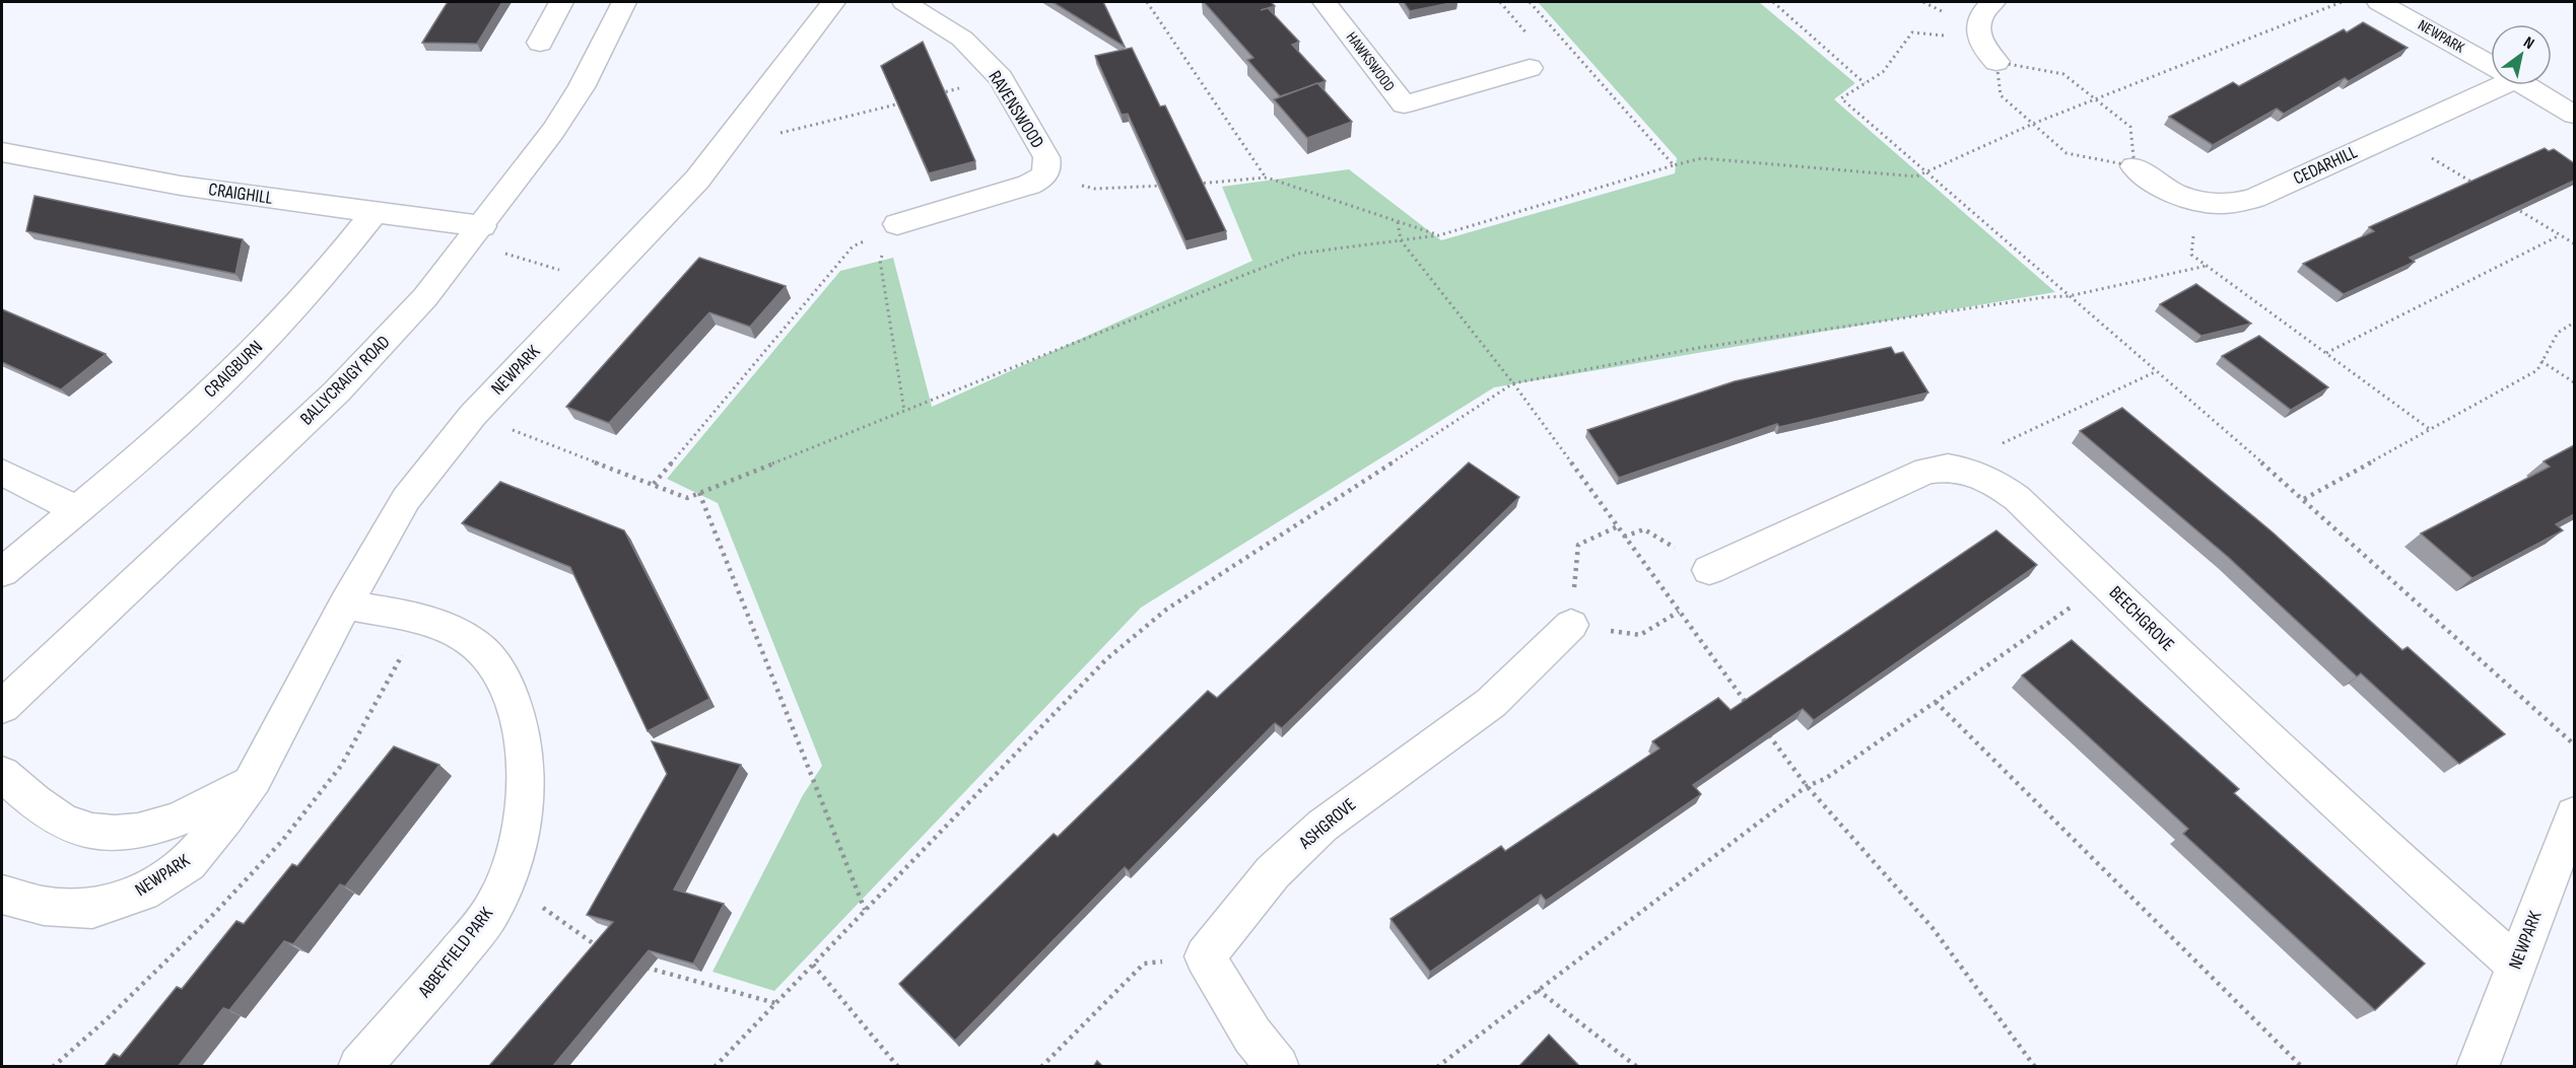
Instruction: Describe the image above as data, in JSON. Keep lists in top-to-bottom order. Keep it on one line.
{"streets":{"street":["NEWPARK","HAWKSWOOD","RAVENSWOOD","CEDARHILL","CRAIGHILL","CRAIGBURN","BALLYCRAIGY ROAD","BEECHGROVE","ASHGROVE","ABBEYFIELD PARK"]},"crossings":[["NEWPARK","BEECHGROVE"],["NEWPARK","ABBEYFIELD PARK"],["CRAIGHILL","CRAIGBURN"],["CRAIGHILL","BALLYCRAIGY ROAD"]],"north":"top right"}
